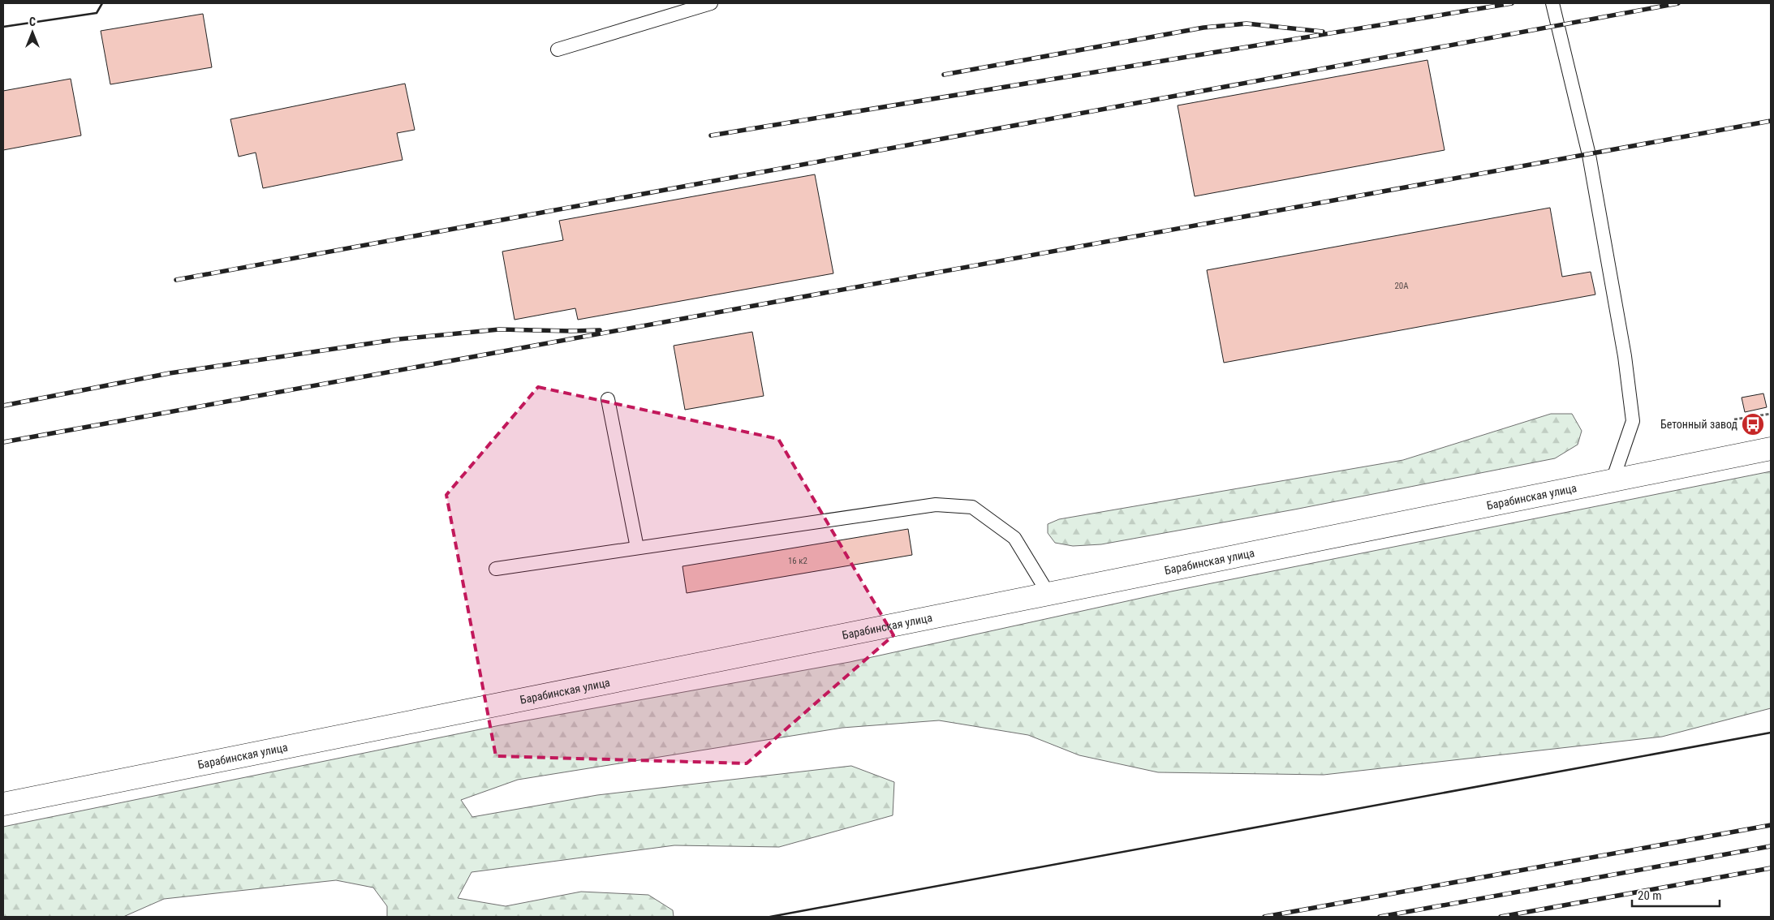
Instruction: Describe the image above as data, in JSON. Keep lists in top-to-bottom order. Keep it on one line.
{"streets":{"main road":["Барабинская улица"]},"places":{"bus stop":["Бетонный завод"]},"house_numbers":["20А","16 к2"],"scale_bar":"20 m","north":"top"}
